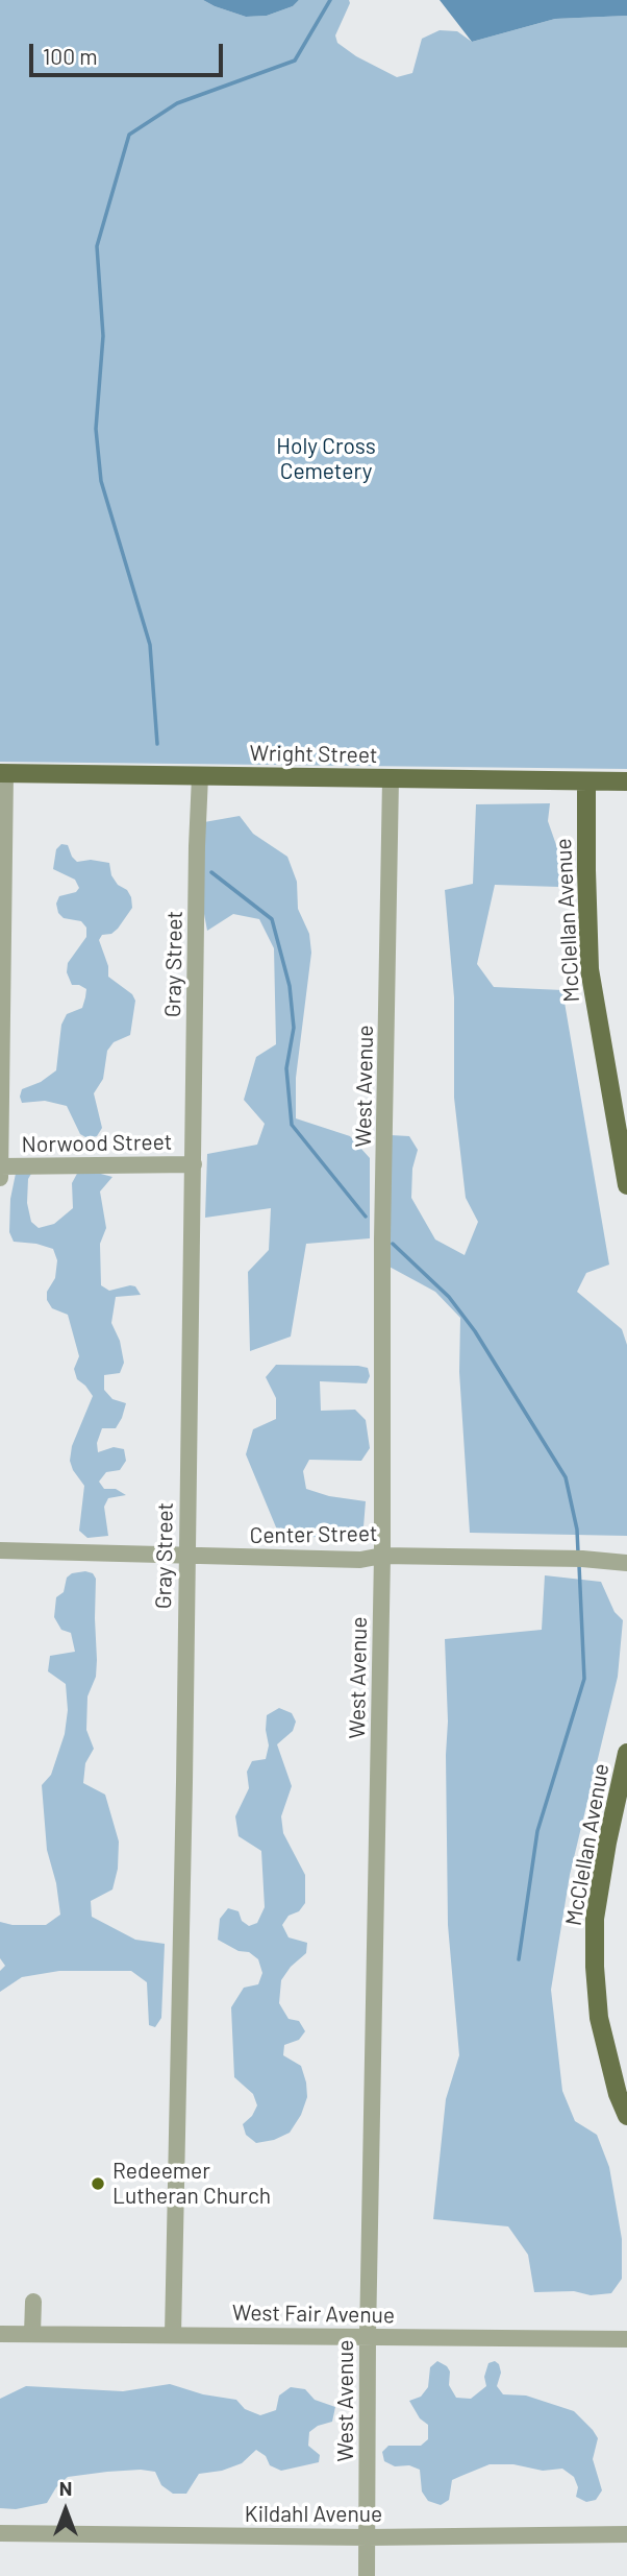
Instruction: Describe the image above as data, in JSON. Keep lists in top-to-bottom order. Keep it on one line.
{"streets":{"main road":["Wright Street","McClellan Avenue"],"street":["Gray Street","West Avenue","Norwood Street","Center Street","West Fair Avenue","Kildahl Avenue"]},"crossings":[["Wright Street","McClellan Avenue"],["Wright Street","Gray Street"],["Wright Street","West Avenue"],["Gray Street","Norwood Street"],["Gray Street","Center Street"],["Gray Street","West Fair Avenue"],["West Avenue","Center Street"],["West Avenue","West Fair Avenue"],["West Avenue","Kildahl Avenue"]],"parks":["Holy Cross Cemetery"],"places":["Redeemer Lutheran Church"],"scale_bar":"100 m","north":"top"}
